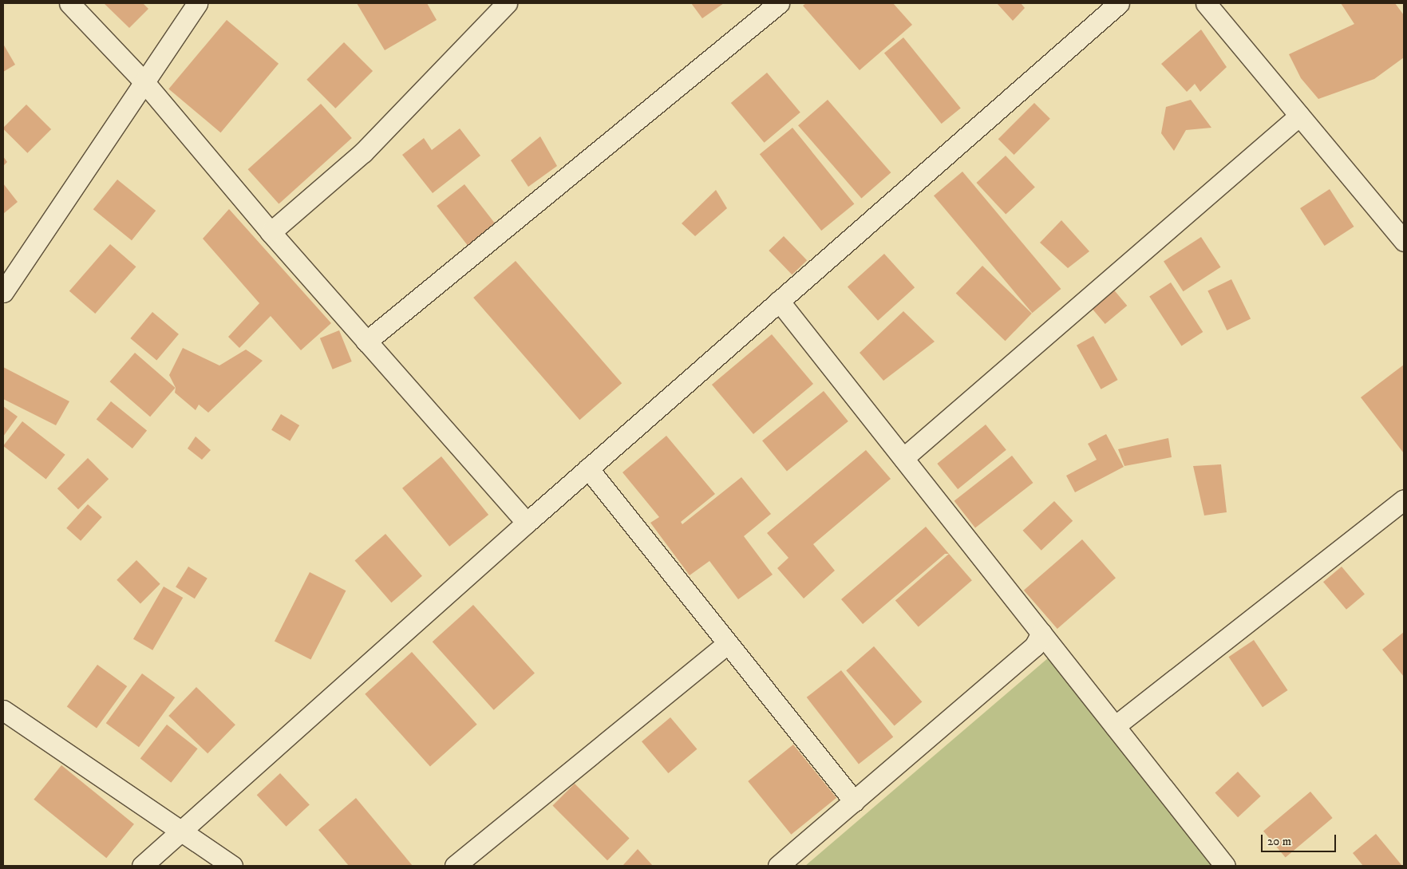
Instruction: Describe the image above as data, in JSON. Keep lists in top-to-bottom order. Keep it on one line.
{"scale_bar":"20 m"}
